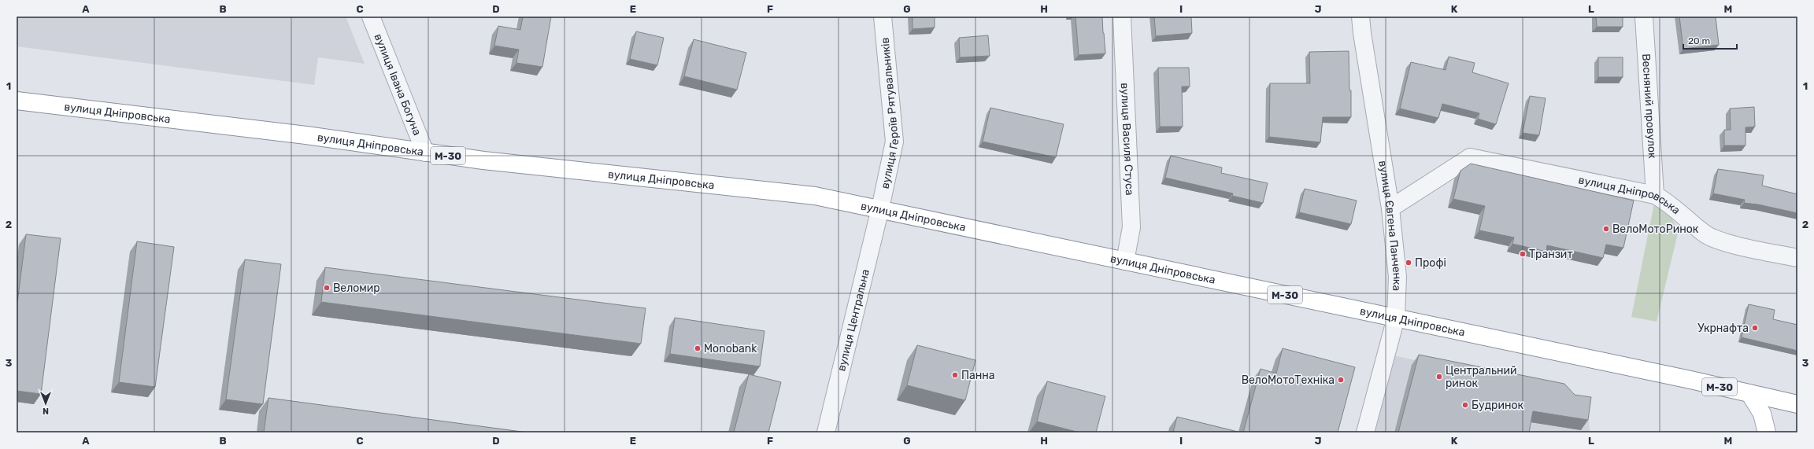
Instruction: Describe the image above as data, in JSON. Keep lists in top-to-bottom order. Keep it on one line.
{"streets":{"main road":["вулиця Дніпровська","М-30"],"street":["вулиця Івана Богуна","Весняний провулок","вулиця Героїв Рятувальників","вулиця Василя Стуса","вулиця Євгена Панченка","вулиця Центральна"]},"crossings":[["вулиця Івана Богуна","вулиця Дніпровська"],["Весняний провулок","вулиця Дніпровська"],["вулиця Дніпровська","вулиця Героїв Рятувальників"],["вулиця Дніпровська","вулиця Василя Стуса"],["вулиця Дніпровська","вулиця Євгена Панченка"],["вулиця Дніпровська","вулиця Центральна"],["вулиця Героїв Рятувальників","вулиця Центральна"]],"places":["ВелоМотоРинок","Транзит","Профі","Веломир","Укрнафта","Monobank","Панна","Центральний ринок","ВелоМотоТехніка","Будринок"],"scale_bar":"20 m","north":"bottom","grid":{"columns":["A","B","C","D","E","F","G","H","I","J","K","L","M"],"rows":["1","2","3"]}}
